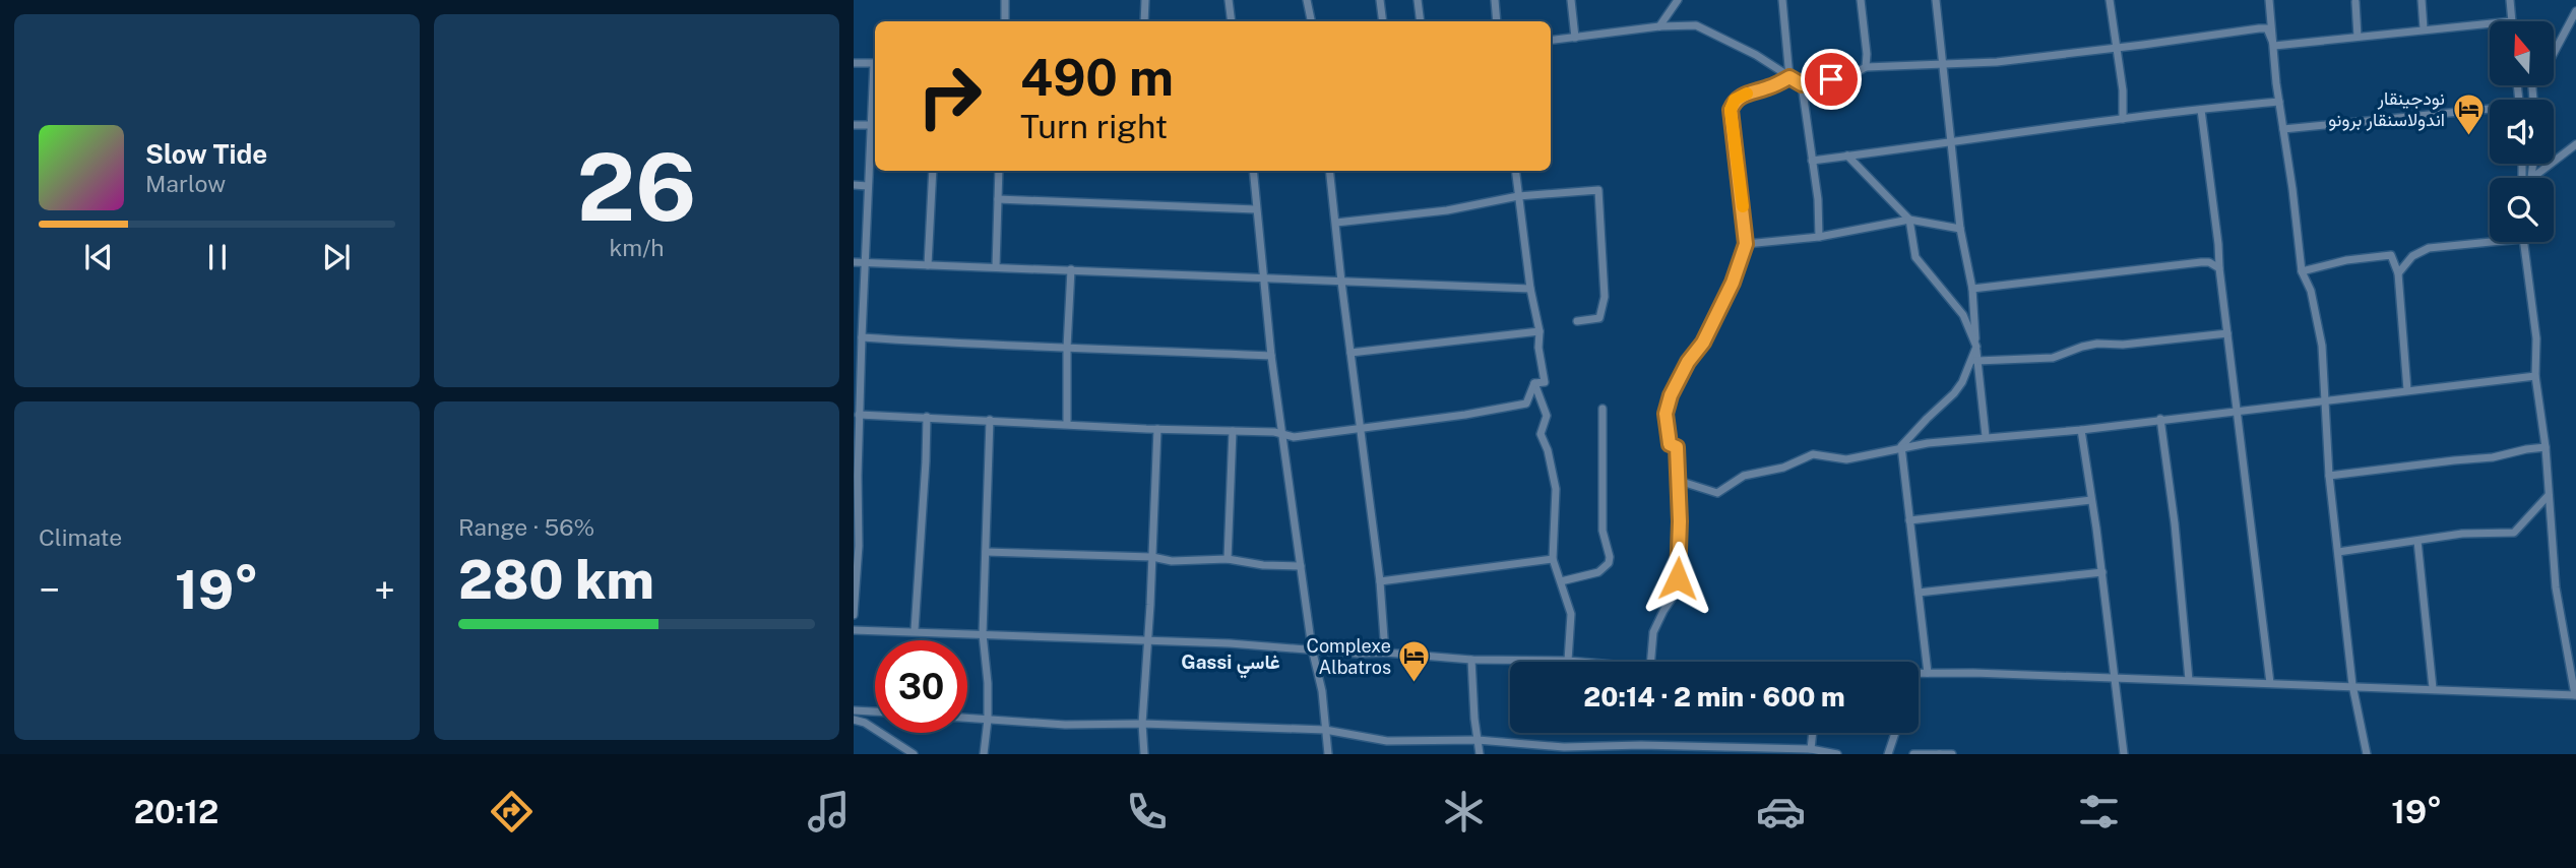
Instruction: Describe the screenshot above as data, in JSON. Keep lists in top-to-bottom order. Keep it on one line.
{"districts":["Gassi غاسي"],"places":{"hotel":["نودجينقار اندولاسنقار برونو","Complexe Albatros"]},"north":"top","page":{"tile":[["26","km/h"],"Climate",["Range · 56%","280 km"]],"turn":["490 m","Turn right"],"song":["Slow Tide","Marlow"],"heat":["−","19°","+"],"limit":"30","trip":"20:14 · 2 min · 600 m","tabs":["20:12","19°"]}}
